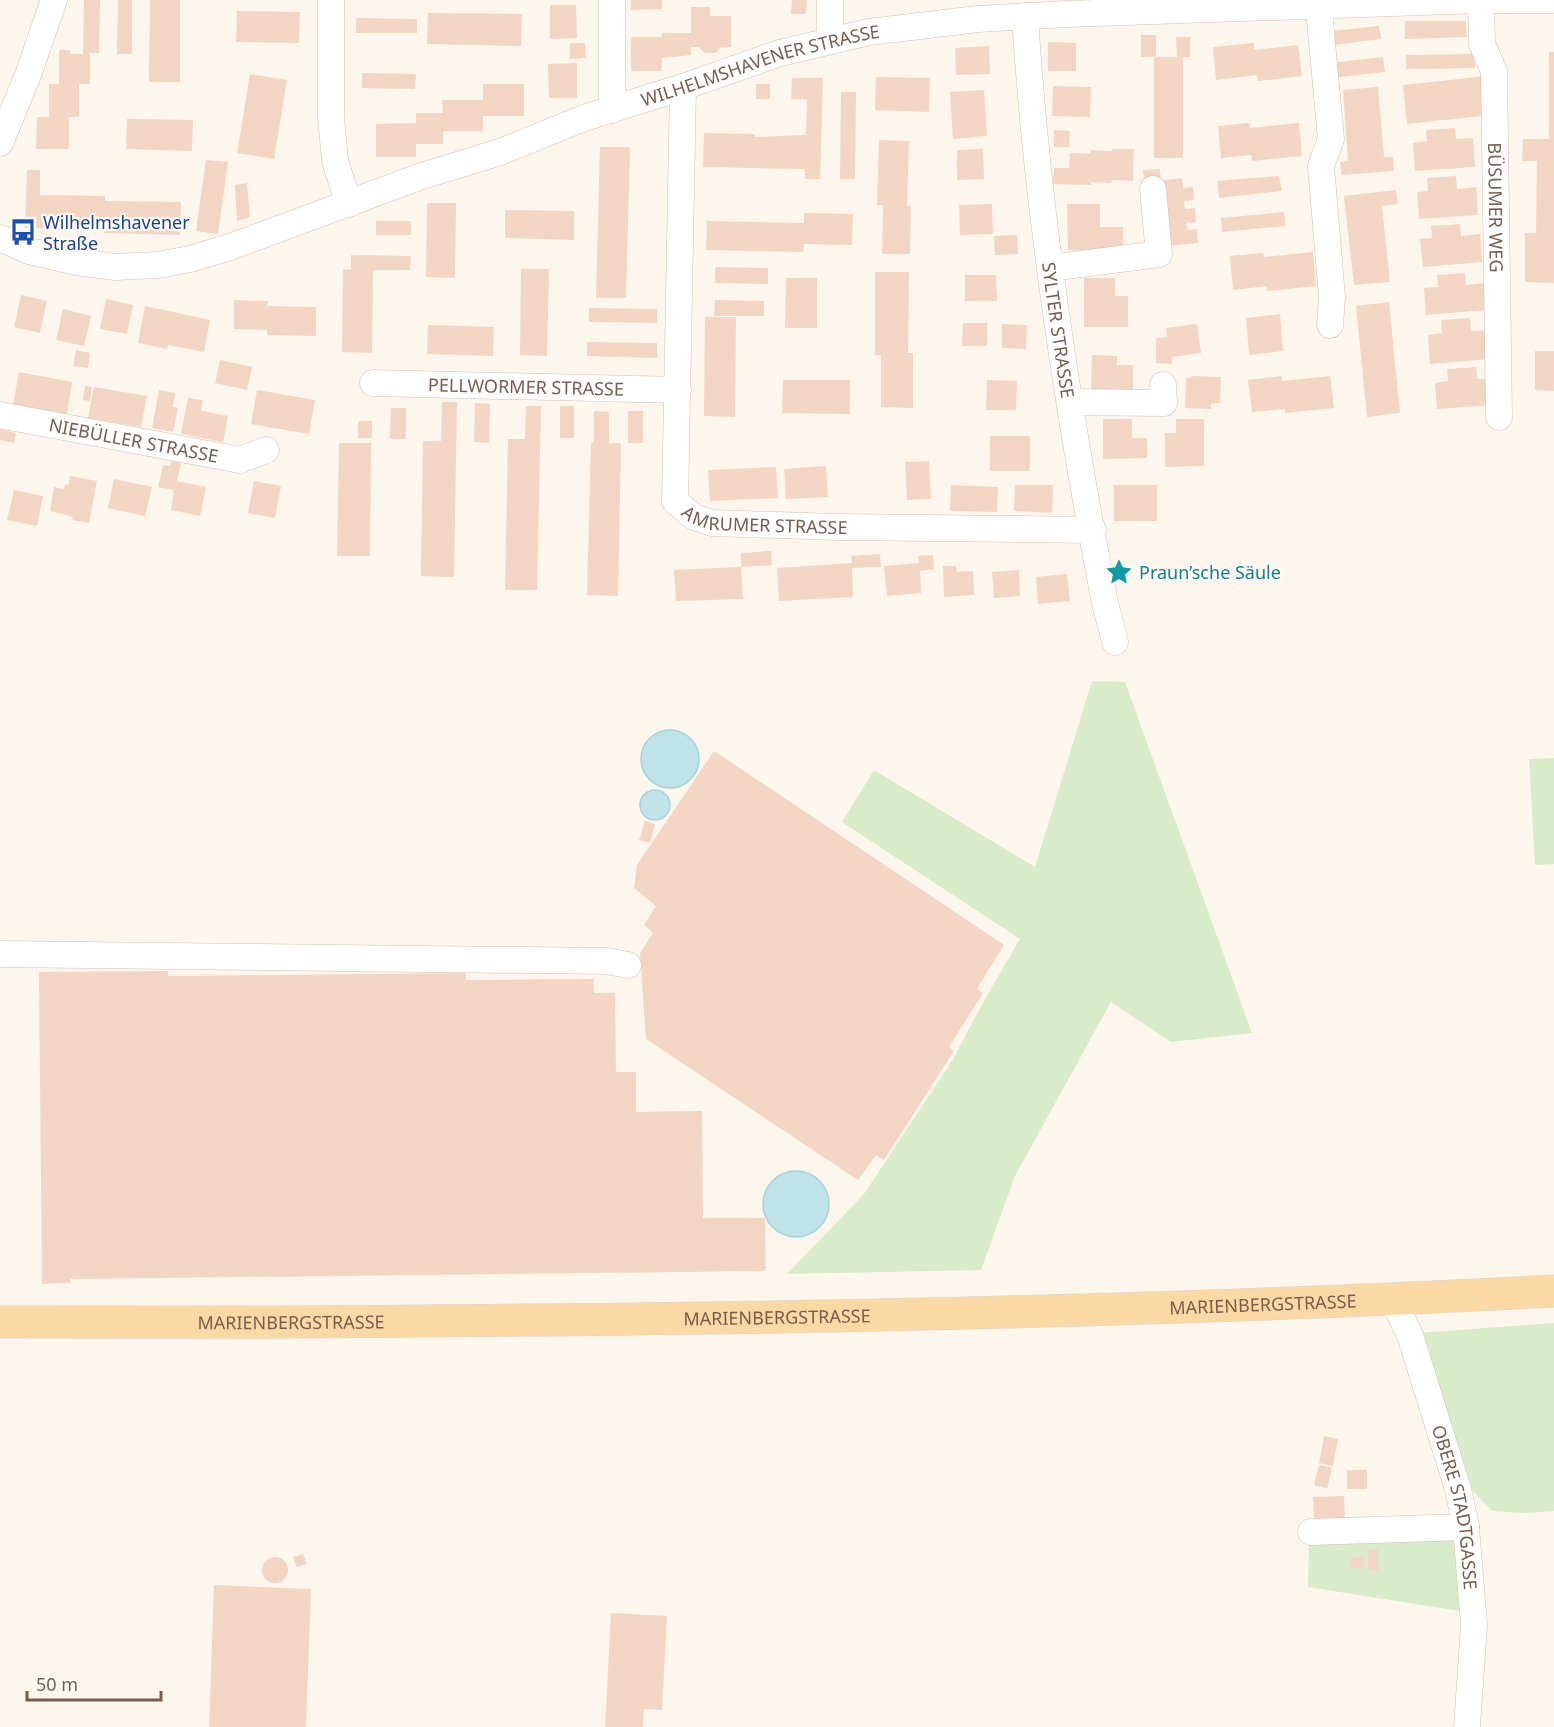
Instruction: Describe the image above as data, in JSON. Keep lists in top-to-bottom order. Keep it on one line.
{"streets":{"main road":["MARIENBERGSTRASSE"],"street":["WILHELMSHAVENER STRASSE","BÜSUMER WEG","SYLTER STRASSE","PELLWORMER STRASSE","NIEBÜLLER STRASSE","AMRUMER STRASSE","OBERE STADTGASSE"]},"crossings":[["WILHELMSHAVENER STRASSE","BÜSUMER WEG"],["WILHELMSHAVENER STRASSE","SYLTER STRASSE"],["WILHELMSHAVENER STRASSE","AMRUMER STRASSE"],["SYLTER STRASSE","AMRUMER STRASSE"],["PELLWORMER STRASSE","AMRUMER STRASSE"],["MARIENBERGSTRASSE","OBERE STADTGASSE"]],"places":{"bus stop":["Wilhelmshavener Straße"],"place":["Praun’sche Säule"]},"scale_bar":"50 m"}
